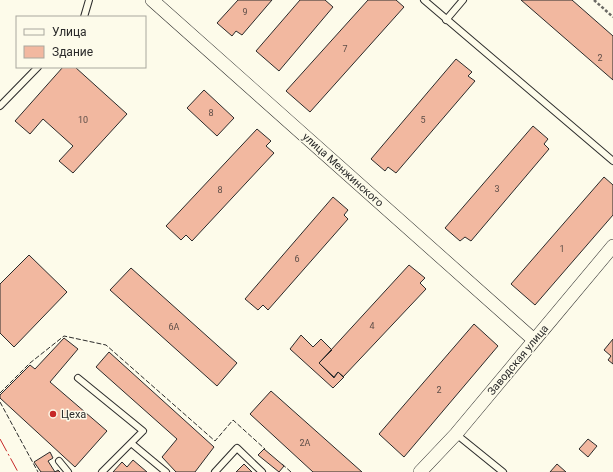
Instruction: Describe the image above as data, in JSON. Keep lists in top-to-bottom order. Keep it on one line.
{"streets":{"street":["улица Менжинского","Заводская улица"]},"crossings":[["улица Менжинского","Заводская улица"]],"places":["Цеха"],"house_numbers":["9","7","2","8","10","5","3","8","1","6","4","6А","2","2А"],"legend":["Улица","Здание"]}
